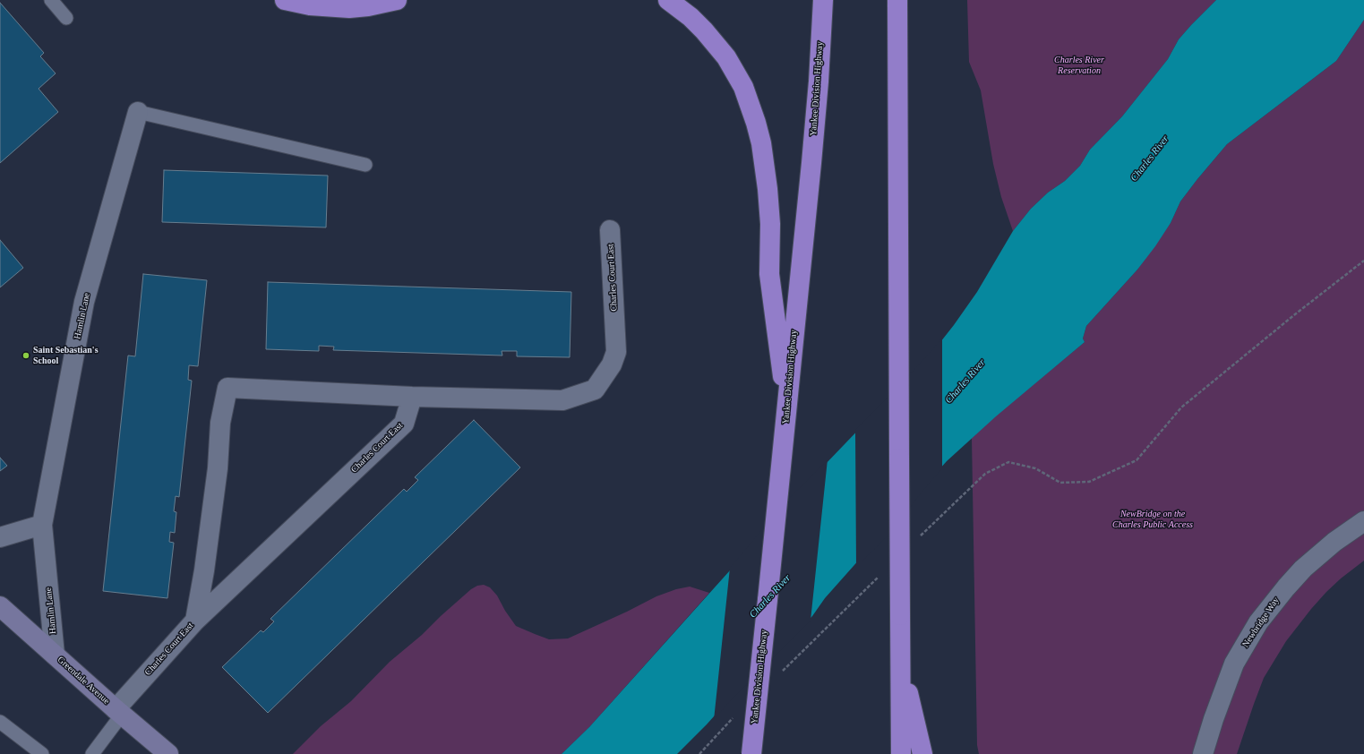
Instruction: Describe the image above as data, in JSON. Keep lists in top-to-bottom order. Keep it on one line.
{"streets":{"highway":["Yankee Division Highway"],"main road":["Greendale Avenue"],"street":["Charles Court East","Hamlin Lane","Newbridge Way"]},"crossings":[["Charles Court East","Greendale Avenue"],["Hamlin Lane","Greendale Avenue"]],"water":["Charles River"],"parks":["Charles River Reservation","NewBridge on the Charles Public Access"],"places":["Saint Sebastian's School"]}
